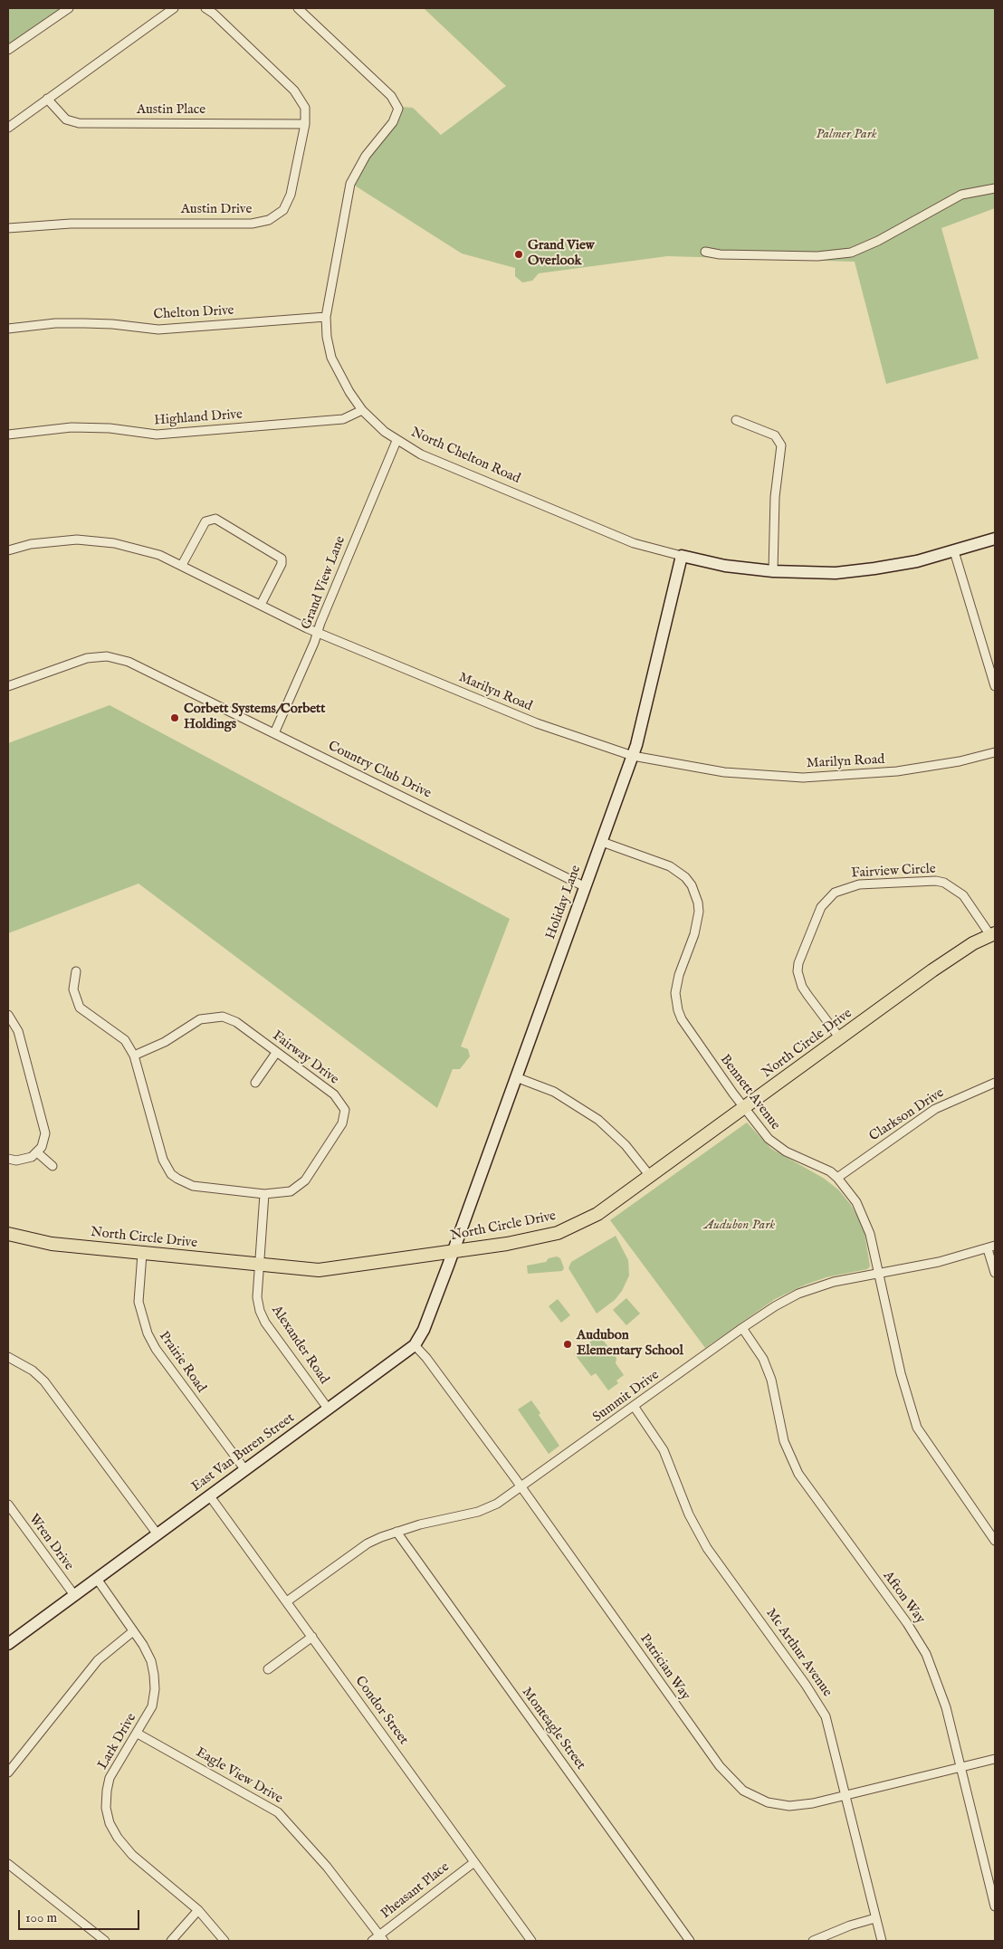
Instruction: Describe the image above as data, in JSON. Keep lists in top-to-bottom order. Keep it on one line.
{"streets":{"main road":["North Circle Drive"],"street":["Austin Place","Austin Drive","Chelton Drive","Highland Drive","North Chelton Road","Grand View Lane","Marilyn Road","Country Club Drive","Fairview Circle","Holiday Lane","Fairway Drive","Bennett Avenue","Clarkson Drive","Alexander Road","Prairie Road","Summit Drive","East Van Buren Street","Wren Drive","Afton Way","Mc Arthur Avenue","Patrician Way","Condor Street","Monteagle Street","Lark Drive","Eagle View Drive","Pheasant Place"]},"crossings":[["Austin Place","Austin Drive"],["Chelton Drive","North Chelton Road"],["Highland Drive","North Chelton Road"],["North Chelton Road","Grand View Lane"],["North Chelton Road","Holiday Lane"],["Grand View Lane","Marilyn Road"],["Grand View Lane","Country Club Drive"],["Marilyn Road","Holiday Lane"],["Country Club Drive","Holiday Lane"],["Fairview Circle","North Circle Drive"],["Holiday Lane","North Circle Drive"],["Holiday Lane","Bennett Avenue"],["Holiday Lane","East Van Buren Street"],["North Circle Drive","Bennett Avenue"],["North Circle Drive","Alexander Road"],["North Circle Drive","Prairie Road"],["North Circle Drive","East Van Buren Street"],["Bennett Avenue","Clarkson Drive"],["Bennett Avenue","Summit Drive"],["Alexander Road","East Van Buren Street"],["Prairie Road","East Van Buren Street"],["Summit Drive","Afton Way"],["Summit Drive","Mc Arthur Avenue"],["Summit Drive","Patrician Way"],["Summit Drive","Condor Street"],["Summit Drive","Monteagle Street"],["East Van Buren Street","Wren Drive"],["East Van Buren Street","Patrician Way"],["East Van Buren Street","Condor Street"],["East Van Buren Street","Lark Drive"],["Afton Way","Patrician Way"],["Mc Arthur Avenue","Patrician Way"],["Condor Street","Pheasant Place"],["Lark Drive","Eagle View Drive"],["Eagle View Drive","Pheasant Place"]],"parks":["Palmer Park","Audubon Park"],"places":["Grand View Overlook","Corbett Systems/Corbett Holdings","Audubon Elementary School"],"scale_bar":"100 m"}
